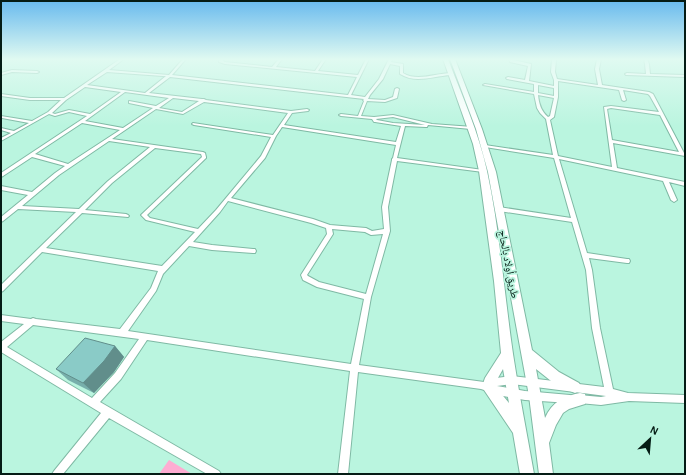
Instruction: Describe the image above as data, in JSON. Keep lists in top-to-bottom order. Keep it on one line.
{"streets":{"main road":["طريق أولاد بالحاج"]},"north":"top right"}
